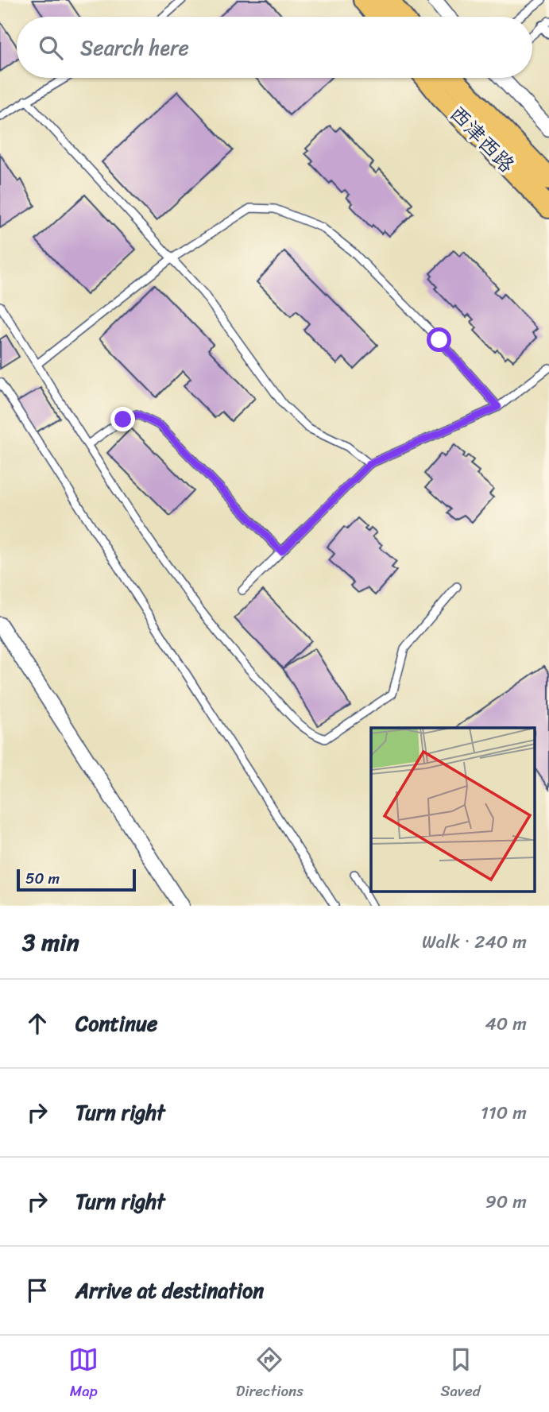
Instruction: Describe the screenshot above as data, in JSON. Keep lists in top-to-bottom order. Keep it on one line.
{"streets":{"main road":["西津西路"]},"scale_bar":"50 m","page":{"search":"Search here","scale":"50 m","heading":["3 min","Walk · 240 m"],"list":[["Continue","40 m"],["Turn right","110 m"],["Turn right","90 m"],"Arrive at destination"],"nav":["Map","Directions","Saved"]}}
